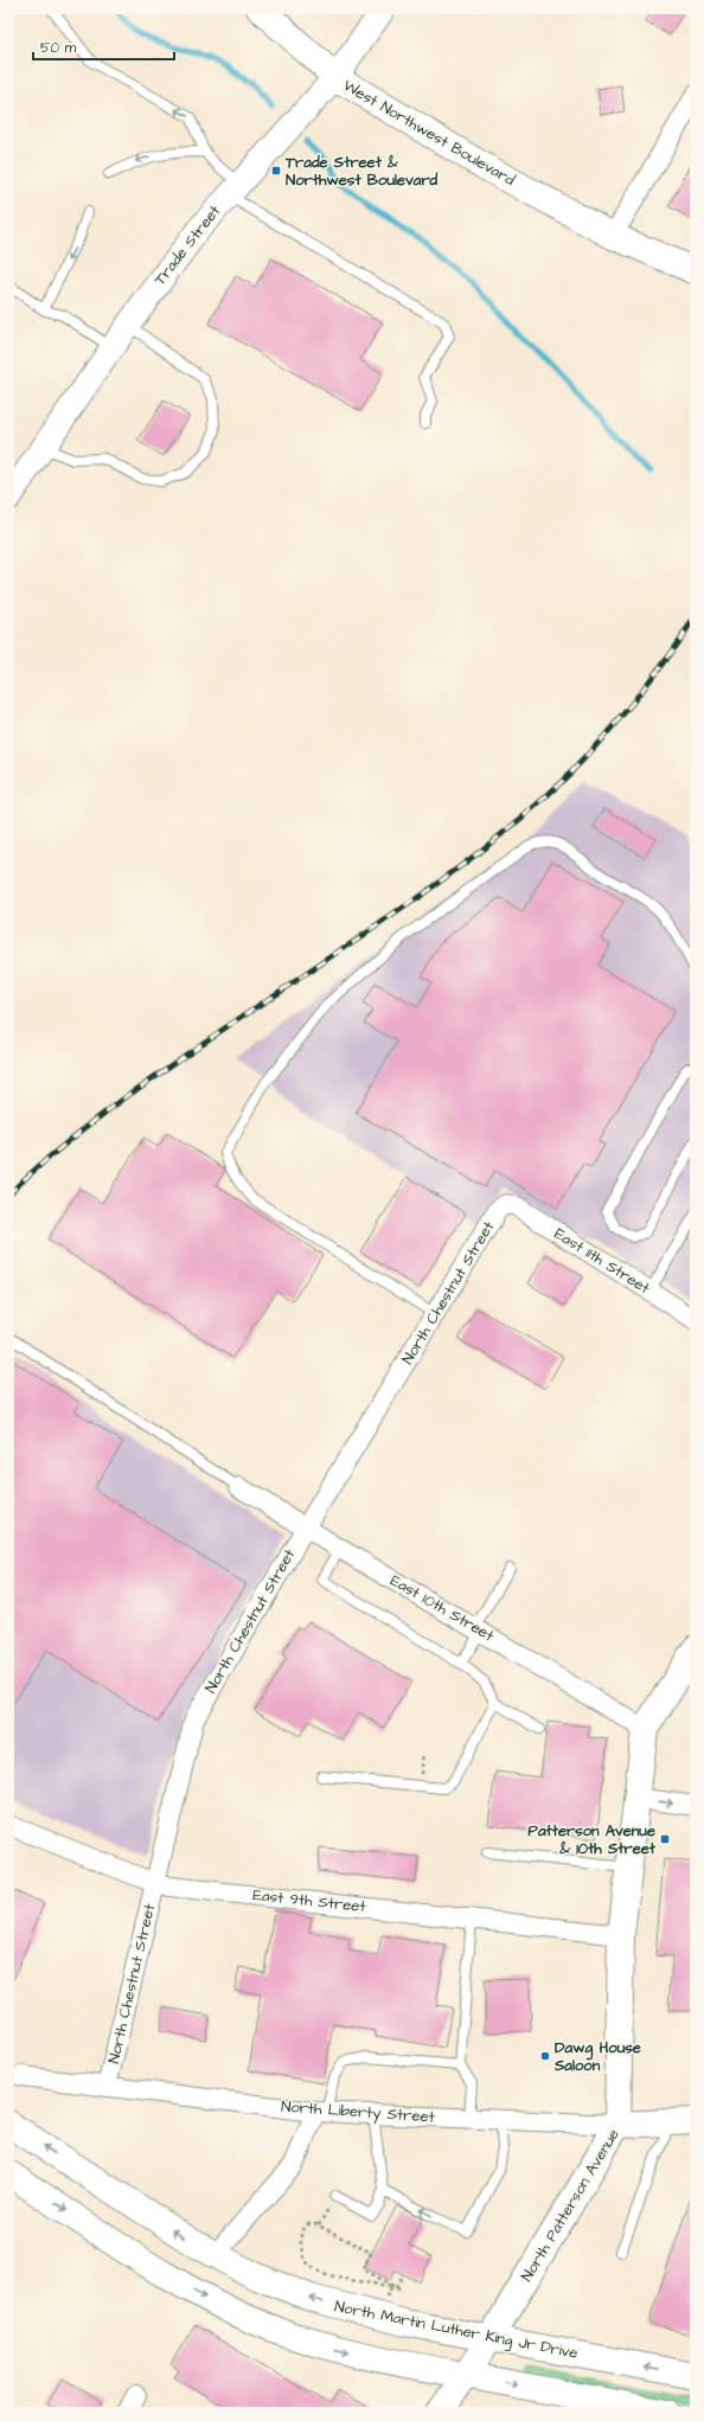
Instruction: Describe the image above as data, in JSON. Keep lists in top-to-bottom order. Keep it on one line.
{"streets":{"main road":["West Northwest Boulevard","North Liberty Street","North Patterson Avenue","North Martin Luther King Jr Drive"],"street":["Trade Street","East 11th Street","North Chestnut Street","East 10th Street","East 9th Street"]},"crossings":[["West Northwest Boulevard","Trade Street"],["East 11th Street","North Chestnut Street"],["North Chestnut Street","East 10th Street"],["North Chestnut Street","East 9th Street"],["North Chestnut Street","North Liberty Street"],["East 10th Street","North Patterson Avenue"],["East 9th Street","North Patterson Avenue"],["North Liberty Street","North Patterson Avenue"],["North Patterson Avenue","North Martin Luther King Jr Drive"]],"places":{"transit":["Trade Street & Northwest Boulevard","Patterson Avenue & 10th Street"],"other":["Dawg House Saloon"]},"scale_bar":"50 m"}
